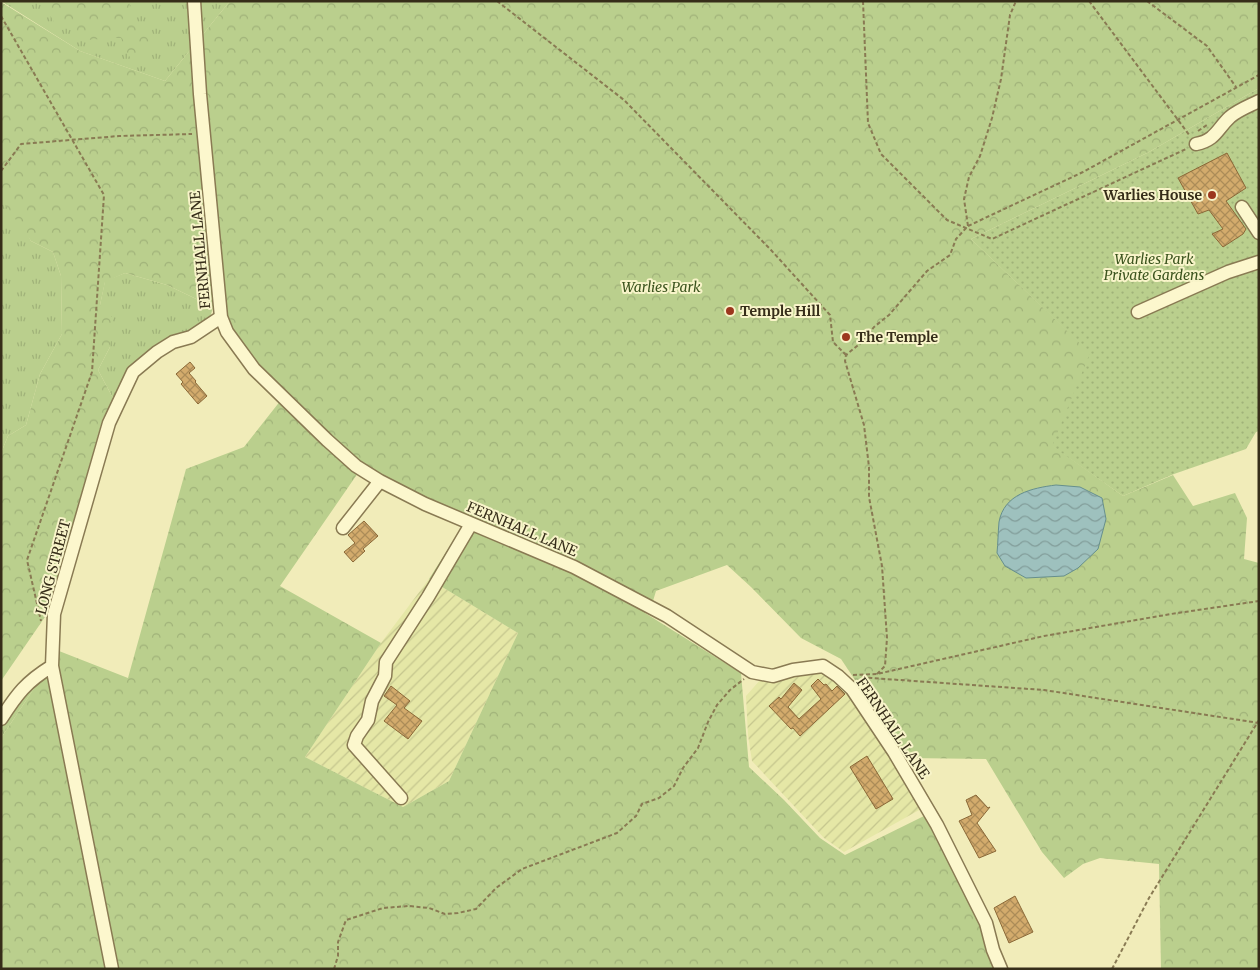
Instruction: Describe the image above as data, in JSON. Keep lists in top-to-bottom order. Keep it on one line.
{"streets":{"street":["FERNHALL LANE","LONG STREET"]},"crossings":[["FERNHALL LANE","LONG STREET"]],"parks":["Warlies Park Private Gardens","Warlies Park"],"places":["Warlies House","Temple Hill","The Temple"]}
